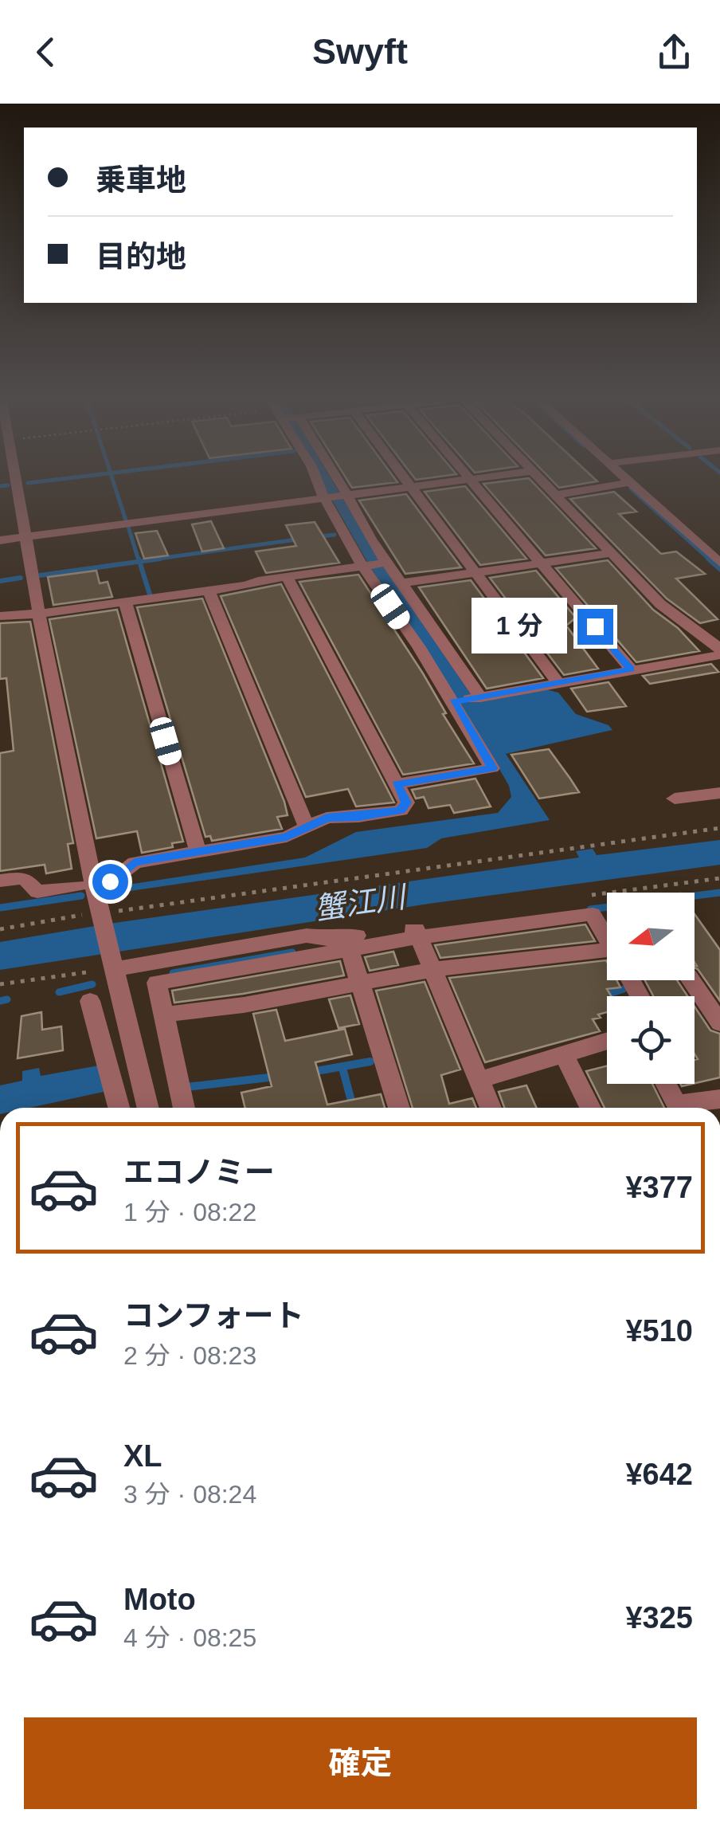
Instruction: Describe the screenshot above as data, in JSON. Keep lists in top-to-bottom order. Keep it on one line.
{"water":["蟹江川"],"north":"left","page":{"header":"Swyft","banner":["乗車地","目的地"],"bubble":"1 分","list":[{"name":"エコノミー","note":"1 分 · 08:22","value":"¥377"},{"name":"コンフォート","note":"2 分 · 08:23","value":"¥510"},{"name":"XL","note":"3 分 · 08:24","value":"¥642"},{"name":"Moto","note":"4 分 · 08:25","value":"¥325"}],"buttons":"確定"}}
